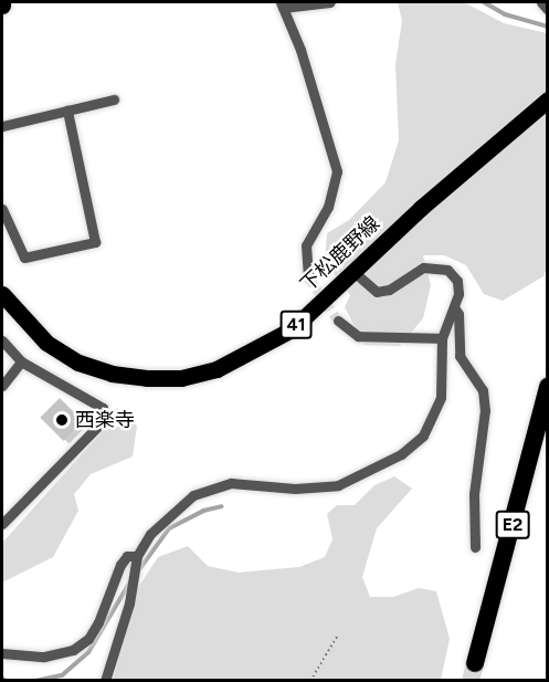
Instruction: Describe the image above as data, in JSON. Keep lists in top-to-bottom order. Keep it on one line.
{"streets":{"highway":["E2"],"main road":["下松鹿野線","41"]},"places":["西楽寺"]}
